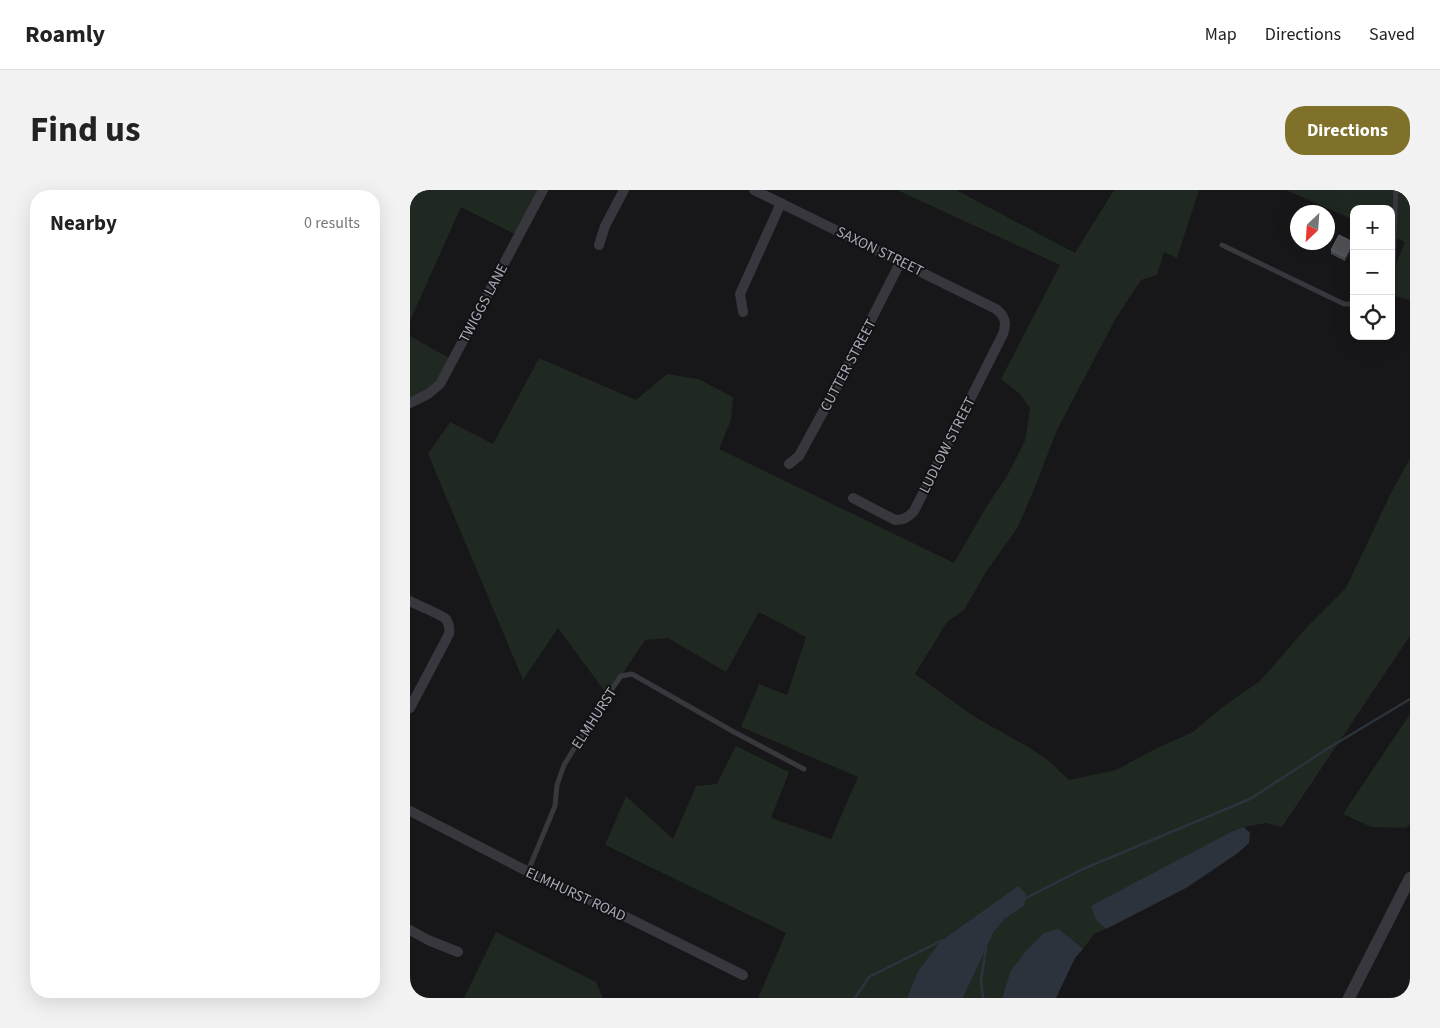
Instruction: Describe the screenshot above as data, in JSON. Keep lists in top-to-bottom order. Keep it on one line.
{"streets":{"street":["SAXON STREET","TWIGGS LANE","CUTTER STREET","LUDLOW STREET","ELMHURST ROAD"],"lane":["ELMHURST"]},"crossings":[["SAXON STREET","CUTTER STREET"],["SAXON STREET","LUDLOW STREET"],["ELMHURST","ELMHURST ROAD"]],"north":"bottom left","page":{"header":"Roamly","nav":["Map","Directions","Saved"],"title":"Find us","buttons":"Directions","heading":["Nearby","0 results"],"map_buttons":["+","−"]}}
